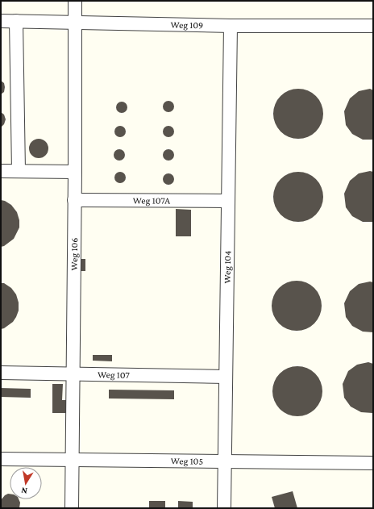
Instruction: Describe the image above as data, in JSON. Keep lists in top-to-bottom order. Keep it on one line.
{"streets":{"lane":["Weg 109","Weg 107A","Weg 106","Weg 104","Weg 107","Weg 105"]},"crossings":[["Weg 109","Weg 106"],["Weg 109","Weg 104"],["Weg 107A","Weg 106"],["Weg 107A","Weg 104"],["Weg 106","Weg 107"],["Weg 106","Weg 105"],["Weg 104","Weg 107"],["Weg 104","Weg 105"]],"north":"bottom"}
